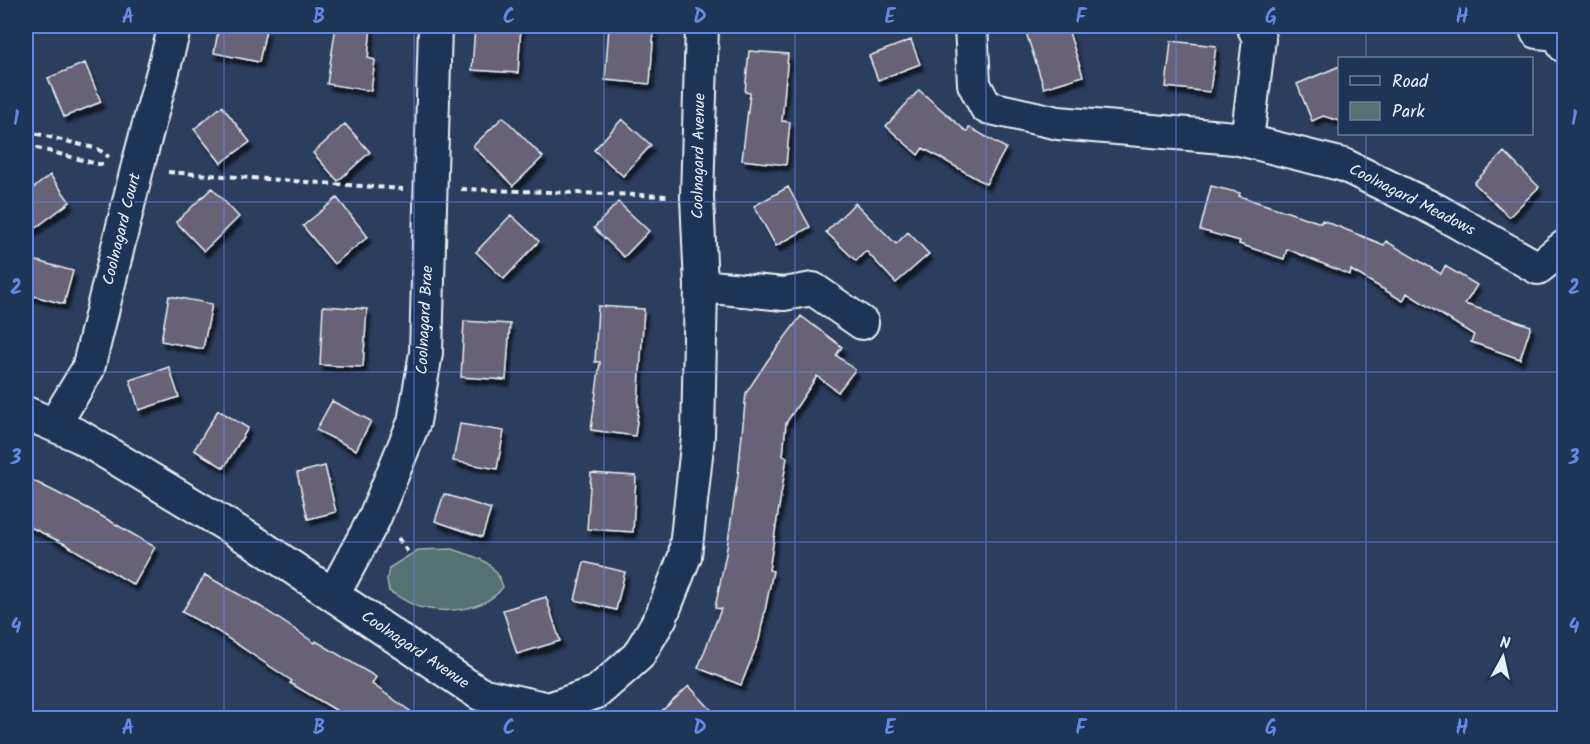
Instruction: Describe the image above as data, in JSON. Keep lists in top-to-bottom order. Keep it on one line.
{"streets":{"street":["Coolnagard Avenue","Coolnagard Meadows","Coolnagard Court","Coolnagard Brae"]},"crossings":[["Coolnagard Avenue","Coolnagard Court"],["Coolnagard Avenue","Coolnagard Brae"]],"legend":["Road","Park"],"north":"top","grid":{"columns":["A","B","C","D","E","F","G","H"],"rows":["1","2","3","4"]}}
